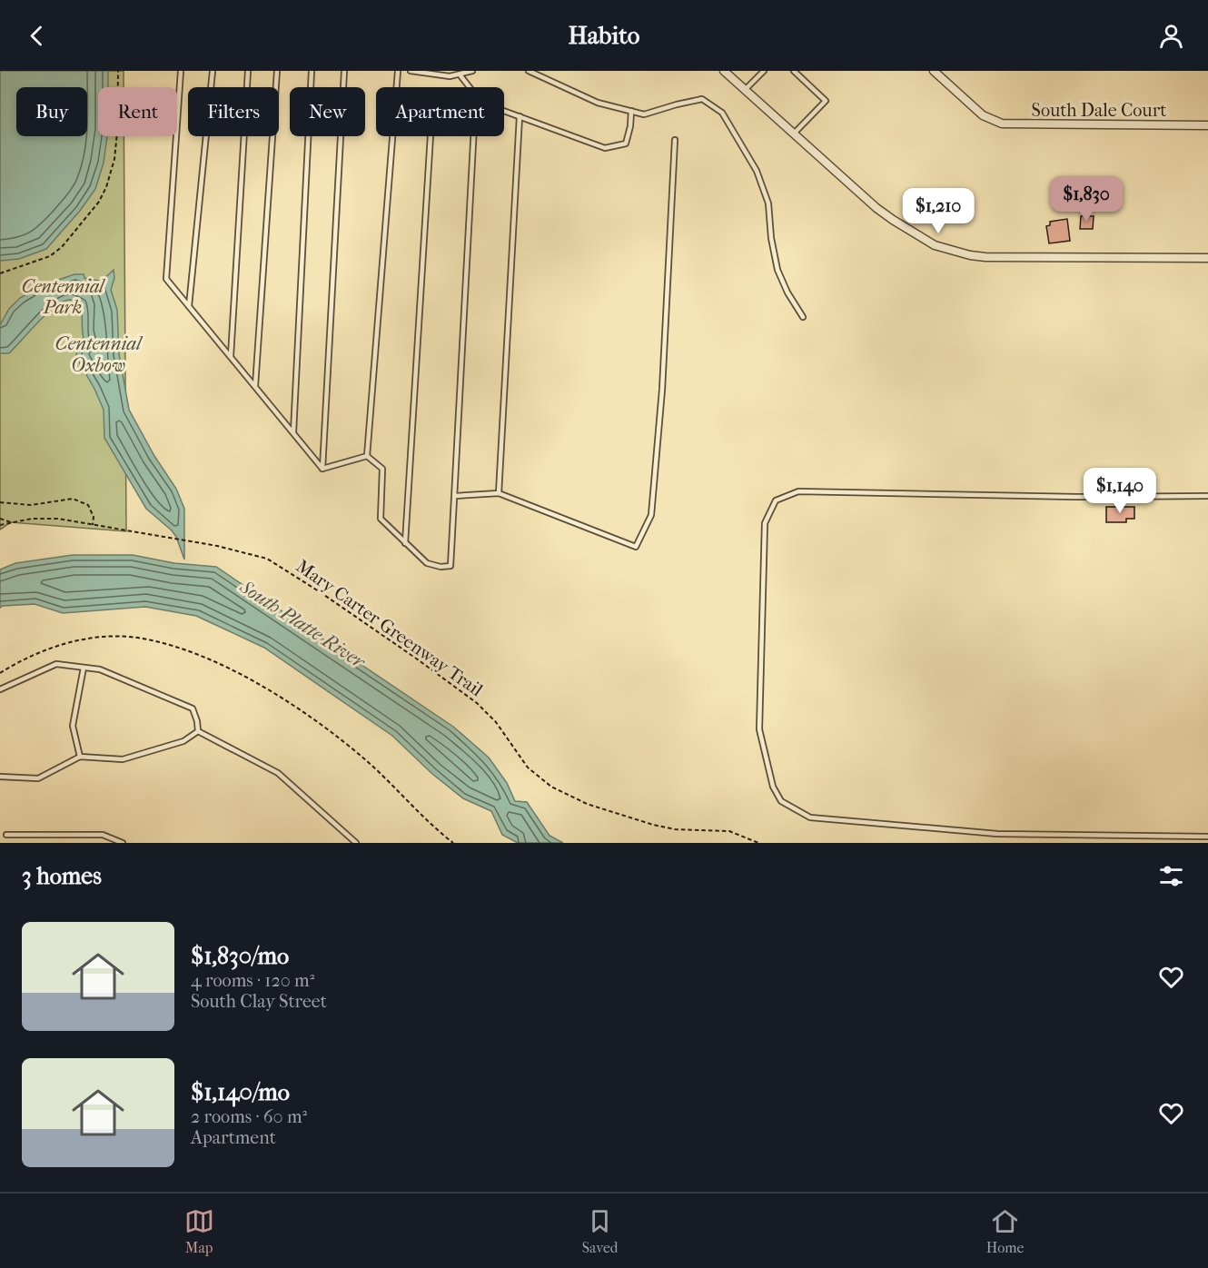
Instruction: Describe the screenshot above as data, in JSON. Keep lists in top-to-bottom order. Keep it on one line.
{"streets":{"street":["South Dale Court"],"path":["Mary Carter Greenway Trail"]},"water":["Centennial Oxbow","South Platte River"],"parks":["Centennial Park"],"page":{"header":"Habito","chip":["Buy","Rent","Filters","New","Apartment"],"price":["$1,830","$1,210","$1,140"],"heading":"3 homes","list":[{"name":"$1,830/mo","note":"4 rooms · 120 m² · South Clay Street"},{"name":"$1,140/mo","note":"2 rooms · 60 m² · Apartment"}],"tabs":["Map","Saved","Home"]}}
